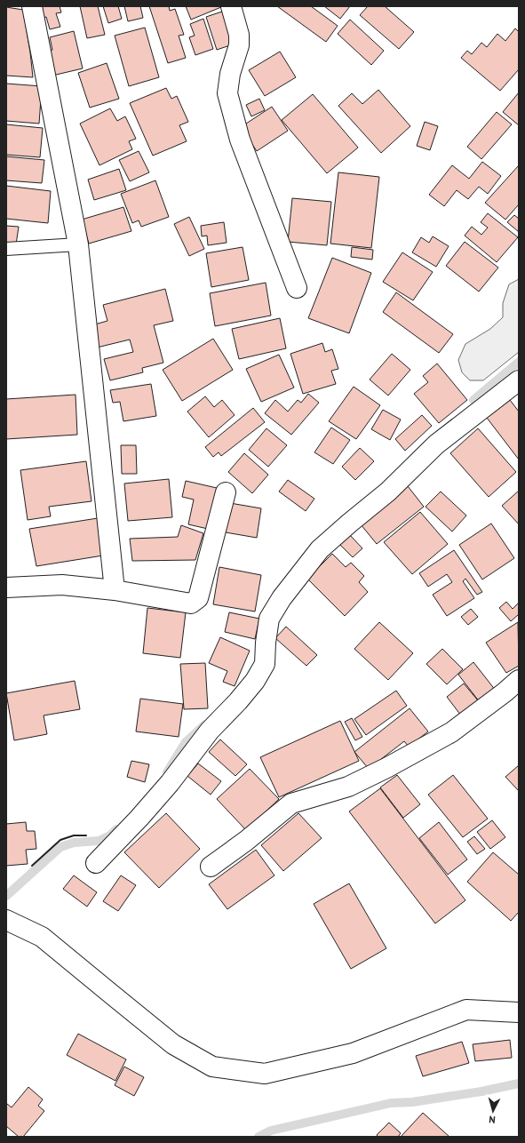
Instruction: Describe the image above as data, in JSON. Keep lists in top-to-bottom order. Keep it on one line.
{"north":"bottom"}
